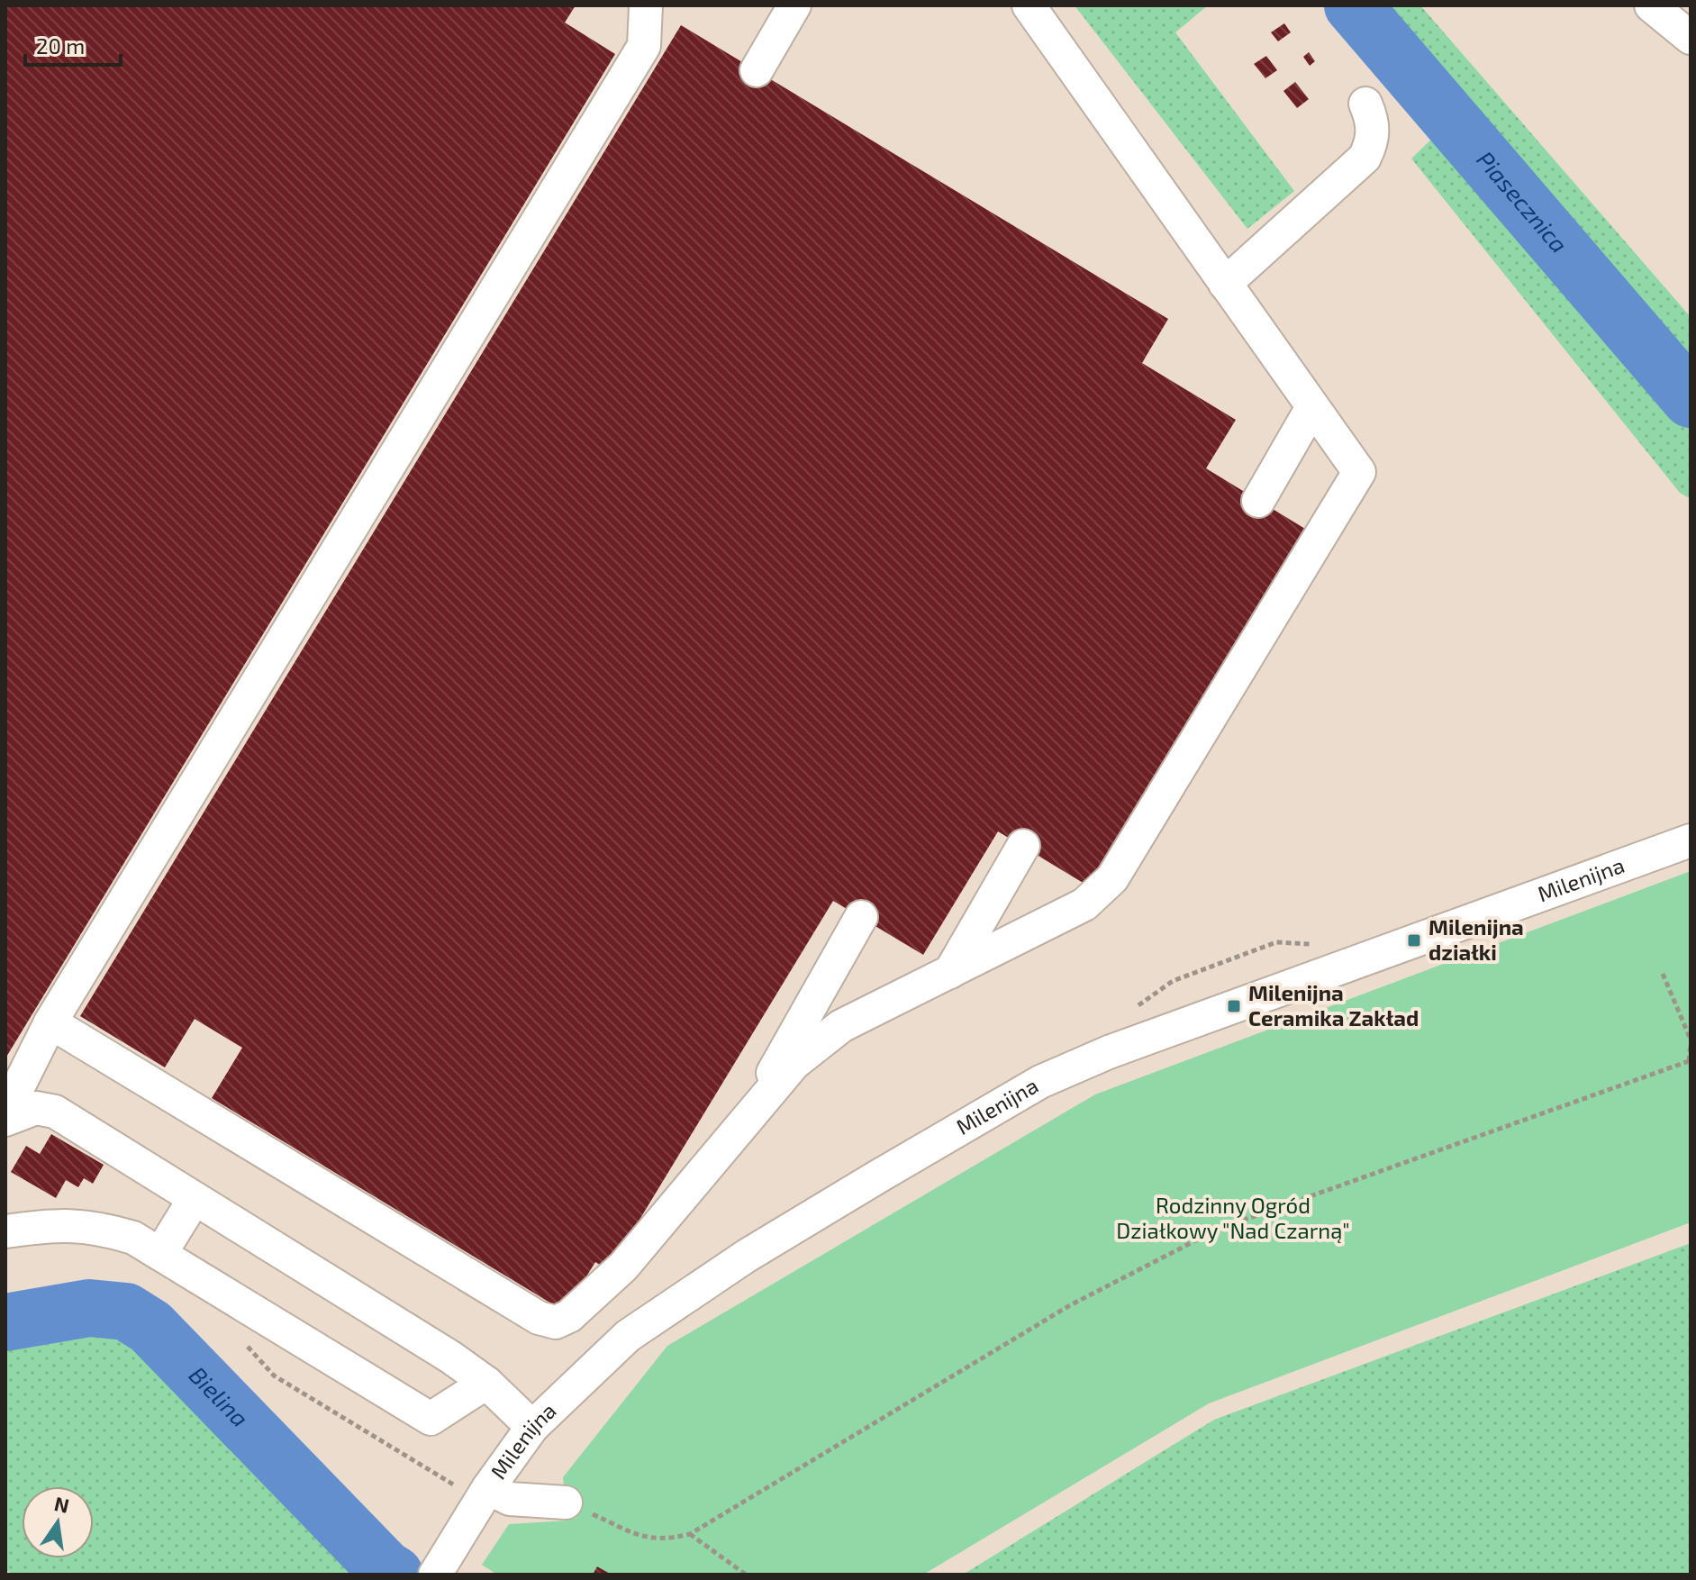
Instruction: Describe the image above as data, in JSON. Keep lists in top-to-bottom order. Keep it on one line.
{"streets":{"street":["Milenijna"]},"water":["Piasecznica","Bielina"],"parks":["Rodzinny Ogród Działkowy \"Nad Czarną\""],"places":{"transit":["Milenijna działki","Milenijna Ceramika Zakład"]},"scale_bar":"20 m","north":"top"}
